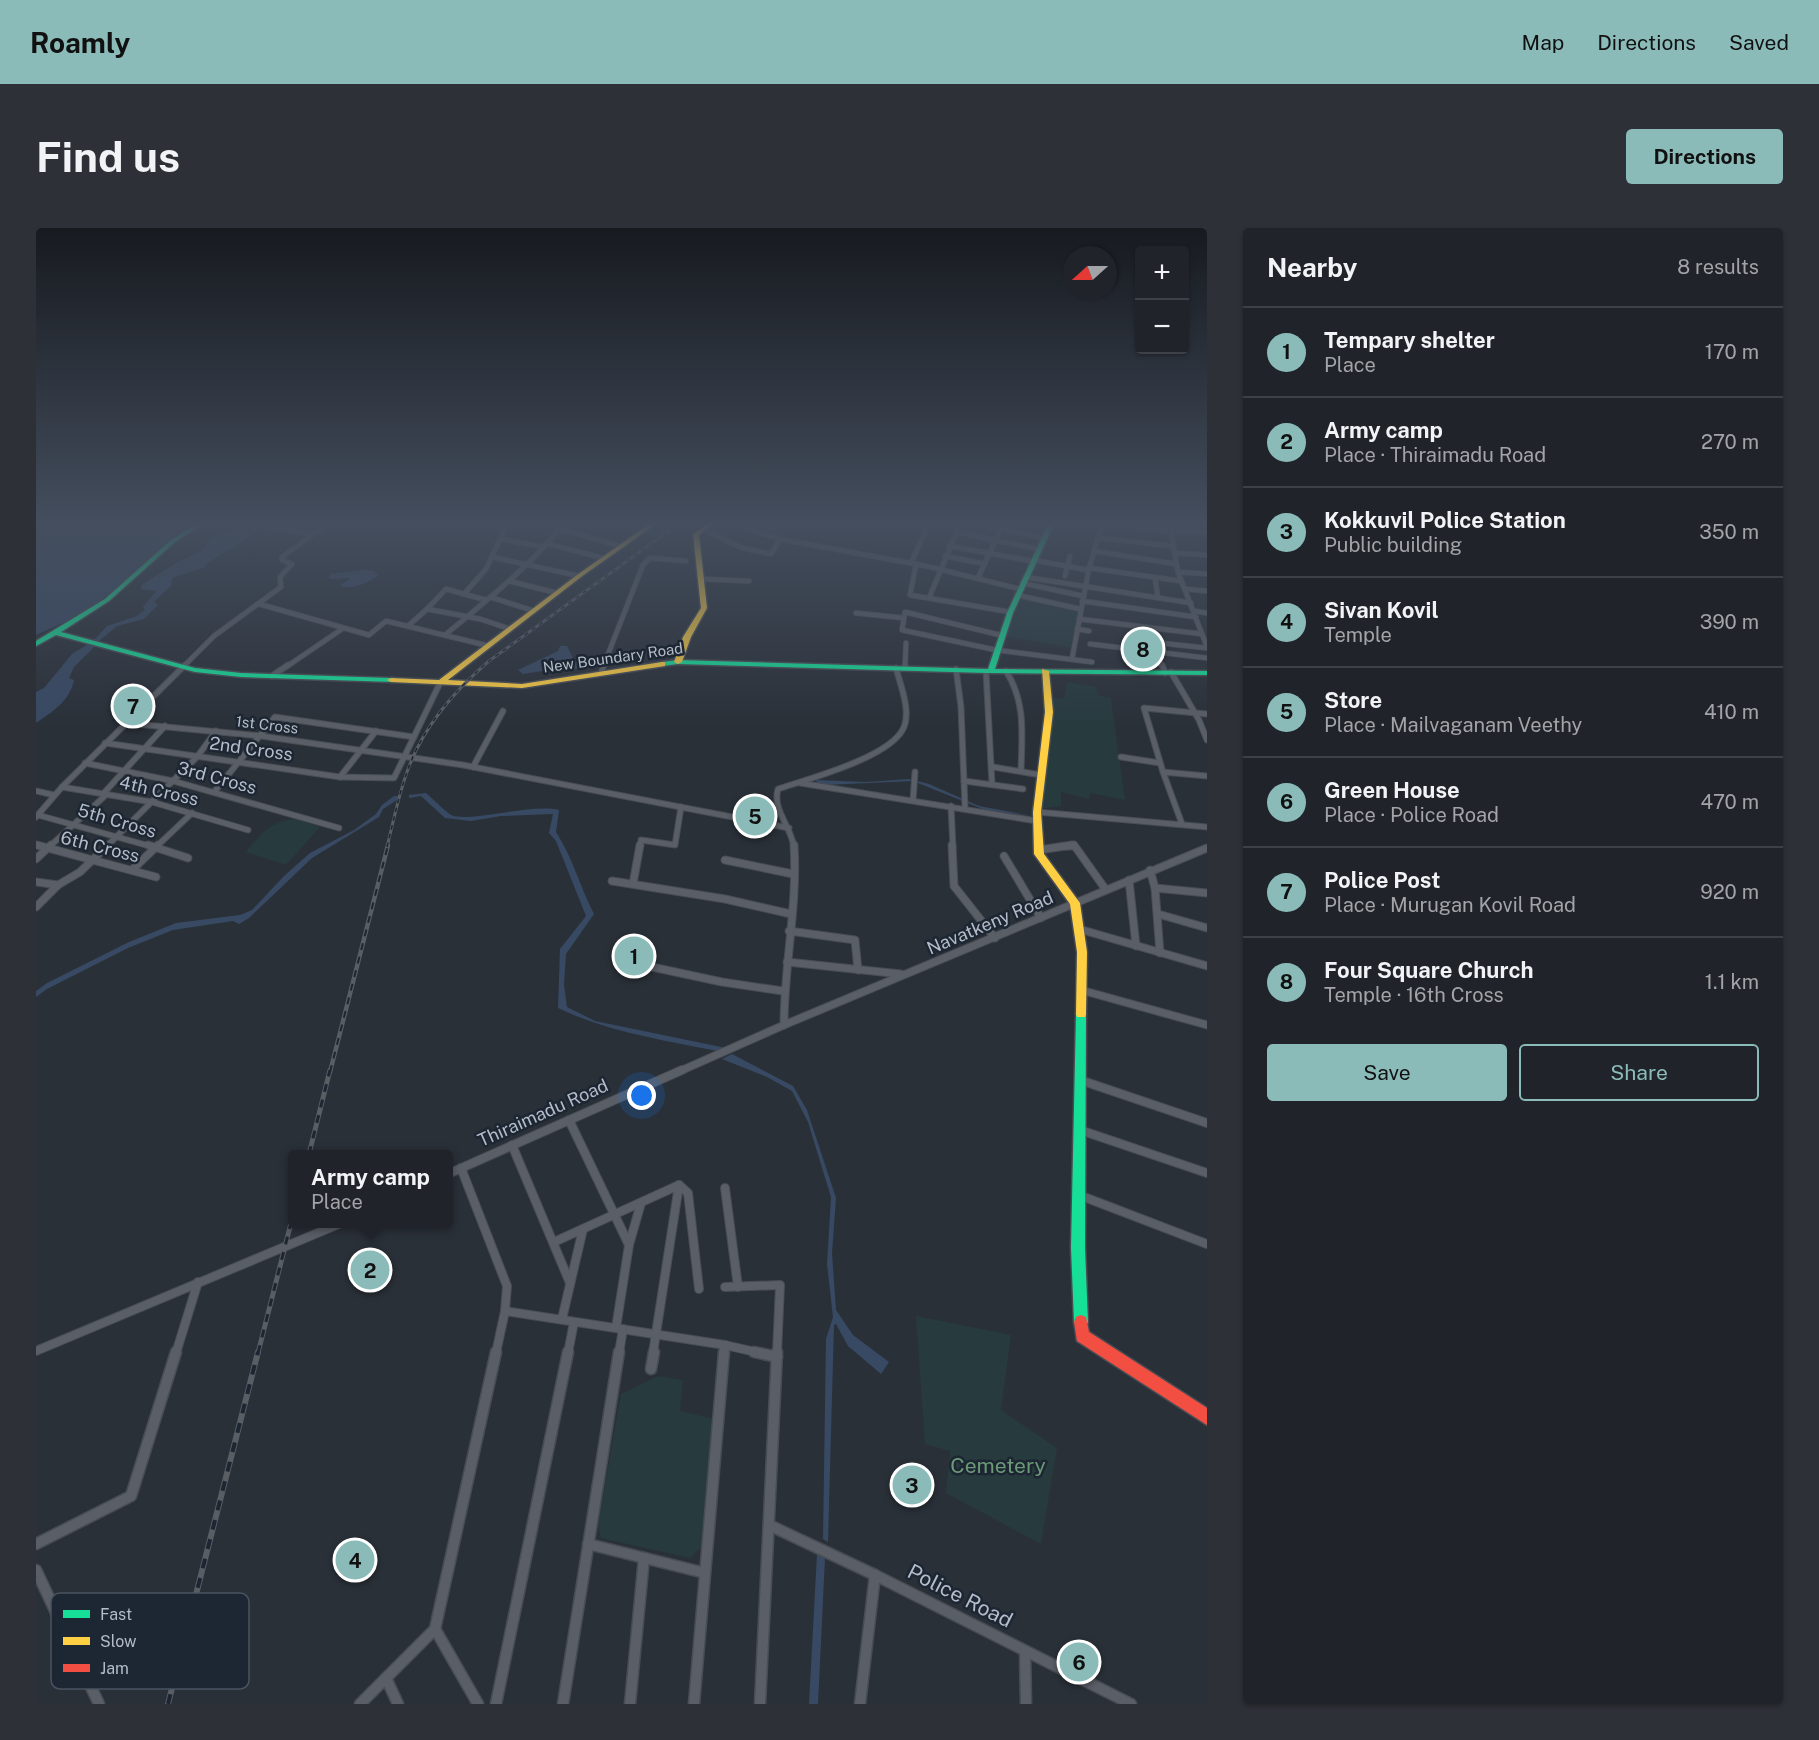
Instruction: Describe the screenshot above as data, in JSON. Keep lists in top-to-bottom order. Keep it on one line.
{"streets":{"street":["New Boundary Road","1st Cross","2nd Cross","3rd Cross","4th Cross","5th Cross","6th Cross","Navatkeny Road","Thiraimadu Road","Police Road"]},"crossings":[["1st Cross","2nd Cross"],["Navatkeny Road","Thiraimadu Road"]],"parks":["Cemetery"],"legend":["Fast","Slow","Jam"],"north":"left","page":{"header":"Roamly","nav":["Map","Directions","Saved"],"buttons":["Directions",["Save","Share"]],"title":"Find us","heading":["Nearby","8 results"],"map_buttons":["+","−"],"list":[{"mark":"1","name":"Tempary shelter","note":"Place","value":"170 m"},{"mark":"2","name":"Army camp","note":"Place · Thiraimadu Road","value":"270 m"},{"mark":"3","name":"Kokkuvil Police Station","note":"Public building","value":"350 m"},{"mark":"4","name":"Sivan Kovil","note":"Temple","value":"390 m"},{"mark":"5","name":"Store","note":"Place · Mailvaganam Veethy","value":"410 m"},{"mark":"6","name":"Green House","note":"Place · Police Road","value":"470 m"},{"mark":"7","name":"Police Post","note":"Place · Murugan Kovil Road","value":"920 m"},{"mark":"8","name":"Four Square Church","note":"Temple · 16th Cross","value":"1.1 km"}],"pins":["8","7","5","1","2","3","4","6"],"popup":["Army camp","Place"]}}
